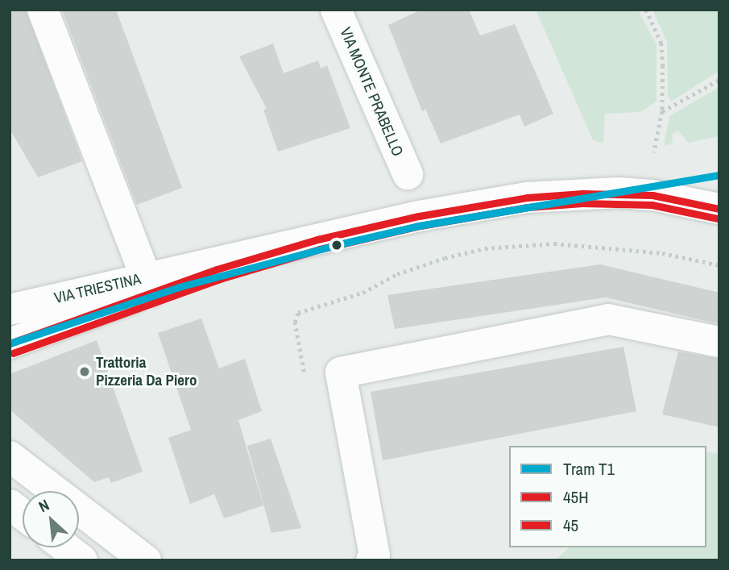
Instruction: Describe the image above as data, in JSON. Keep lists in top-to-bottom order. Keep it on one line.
{"streets":{"street":["VIA MONTE PRABELLO","VIA TRIESTINA"]},"places":["Trattoria Pizzeria Da Piero"],"lines":["tram line T1","transit line 45H","transit line 45"],"legend":["Tram T1","45H","45"],"north":"top left"}
